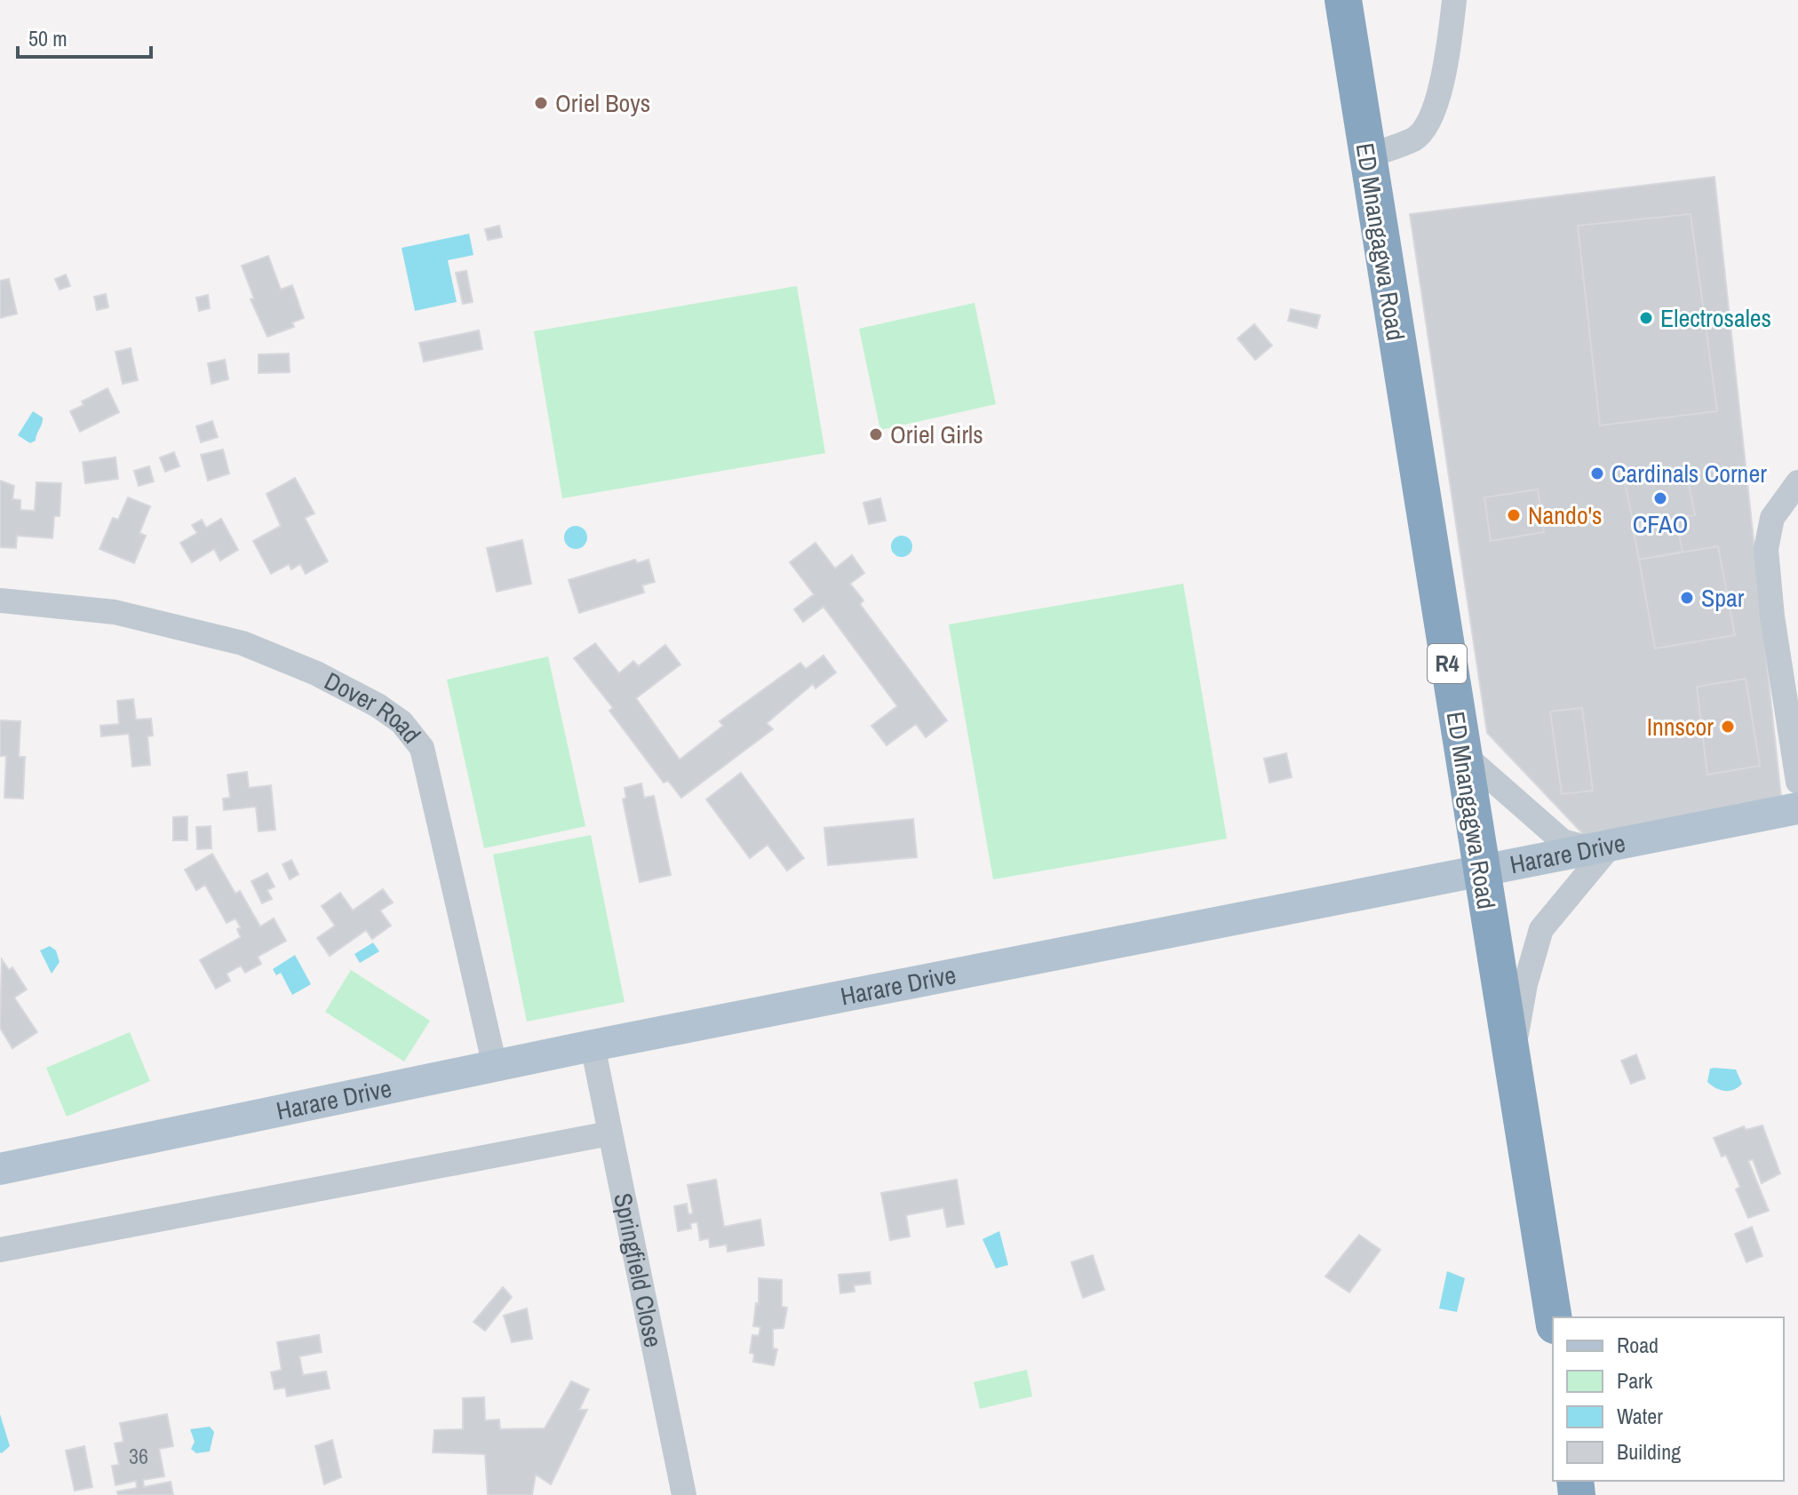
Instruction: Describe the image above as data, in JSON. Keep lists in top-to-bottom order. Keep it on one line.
{"streets":{"highway":["ED Mnangagwa Road","R4"],"main road":["Harare Drive"],"street":["Dover Road","Springfield Close"]},"crossings":[["ED Mnangagwa Road","Harare Drive"],["Dover Road","Harare Drive"],["Harare Drive","Springfield Close"]],"places":["Oriel Boys","Electrosales","Oriel Girls","Cardinals Corner","CFAO","Nando's","Spar","Innscor"],"house_numbers":["36"],"legend":["Road","Park","Water","Building"],"scale_bar":"50 m"}
